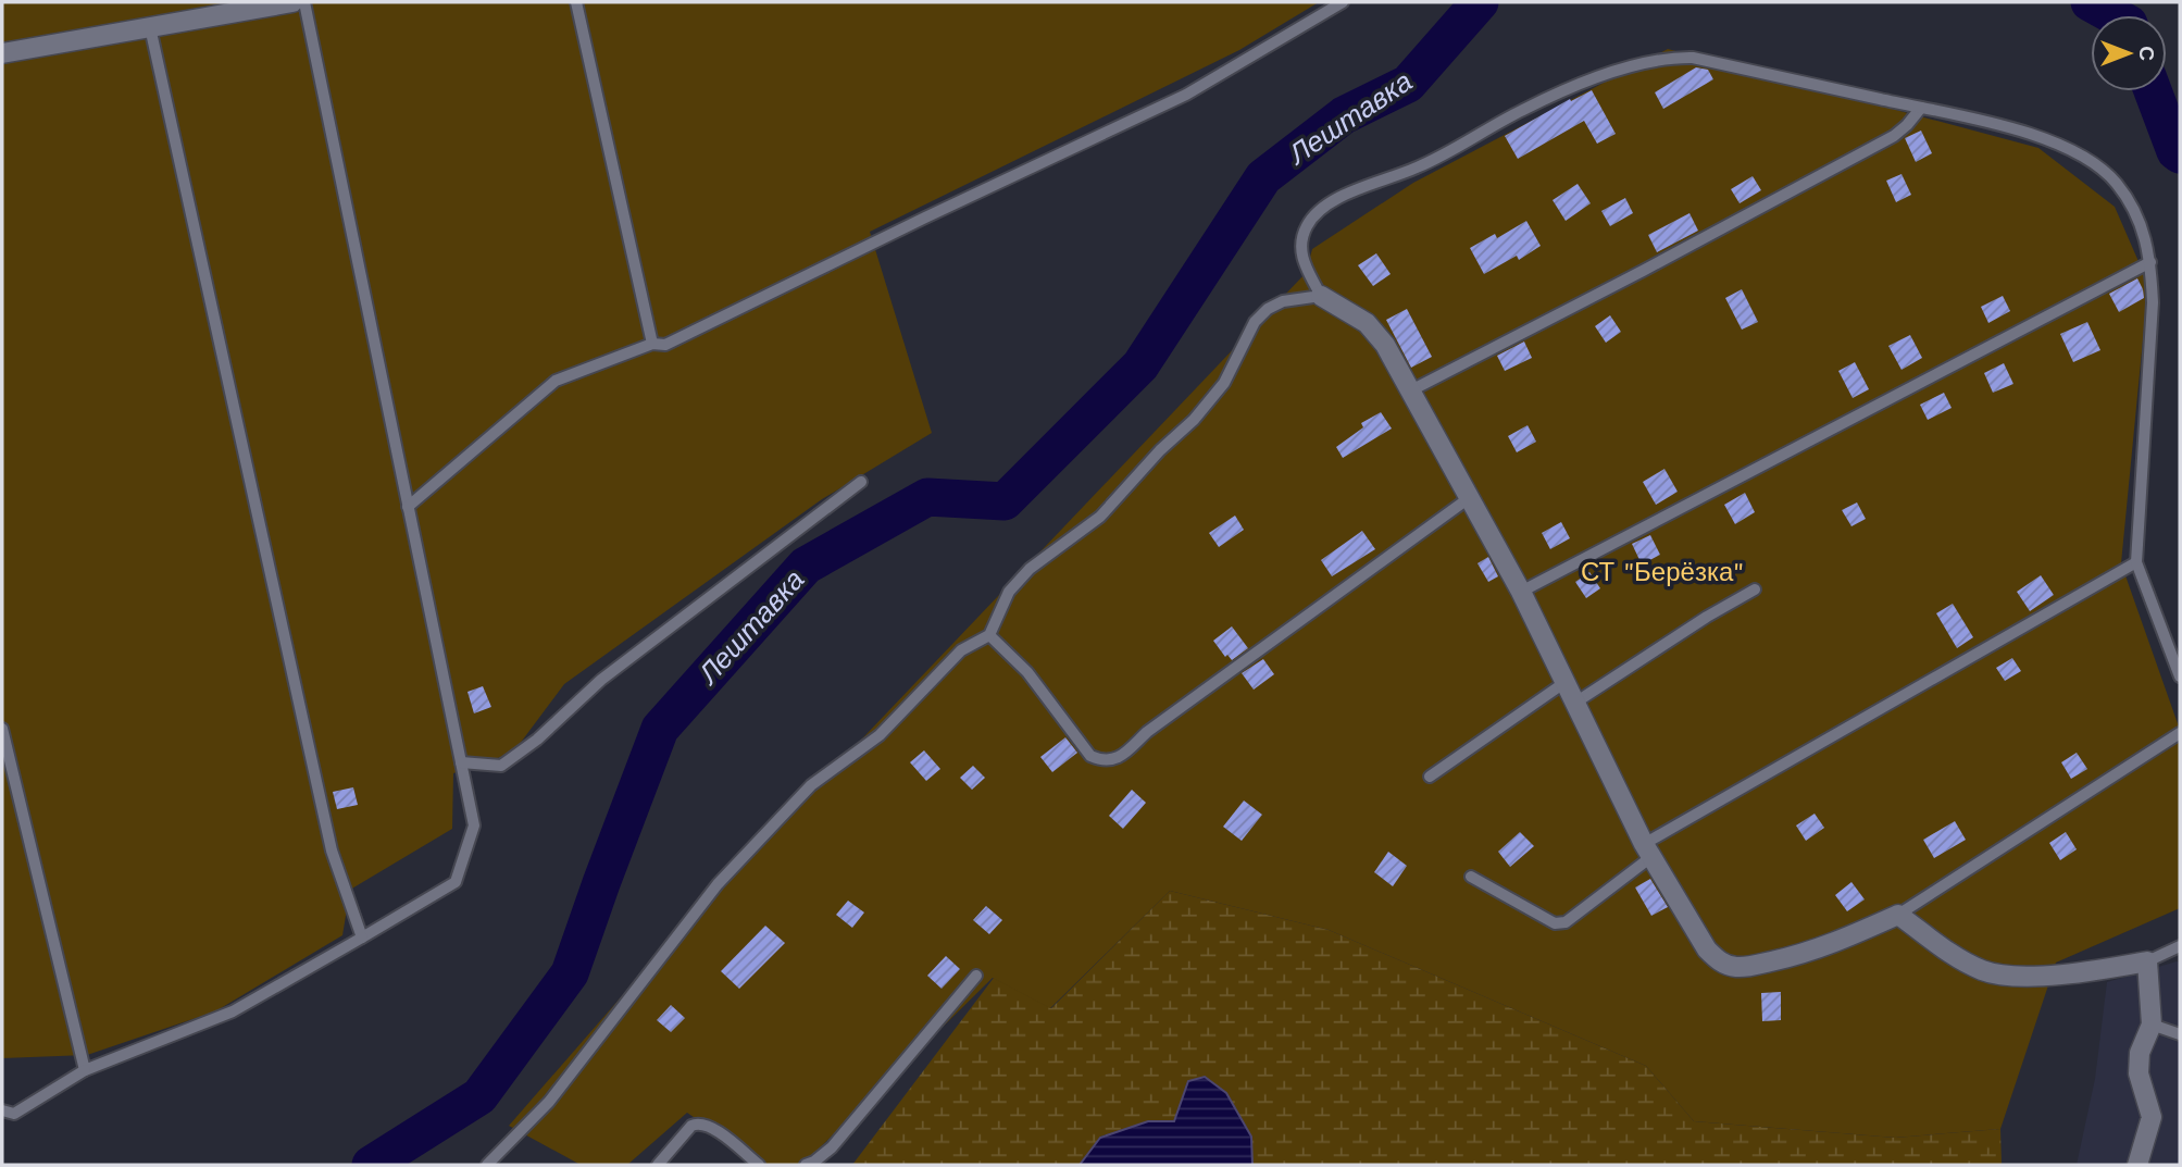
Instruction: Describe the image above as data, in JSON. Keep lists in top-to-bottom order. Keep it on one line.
{"water":["Лештавка"],"parks":["СТ \"Берёзка\""],"north":"right"}
